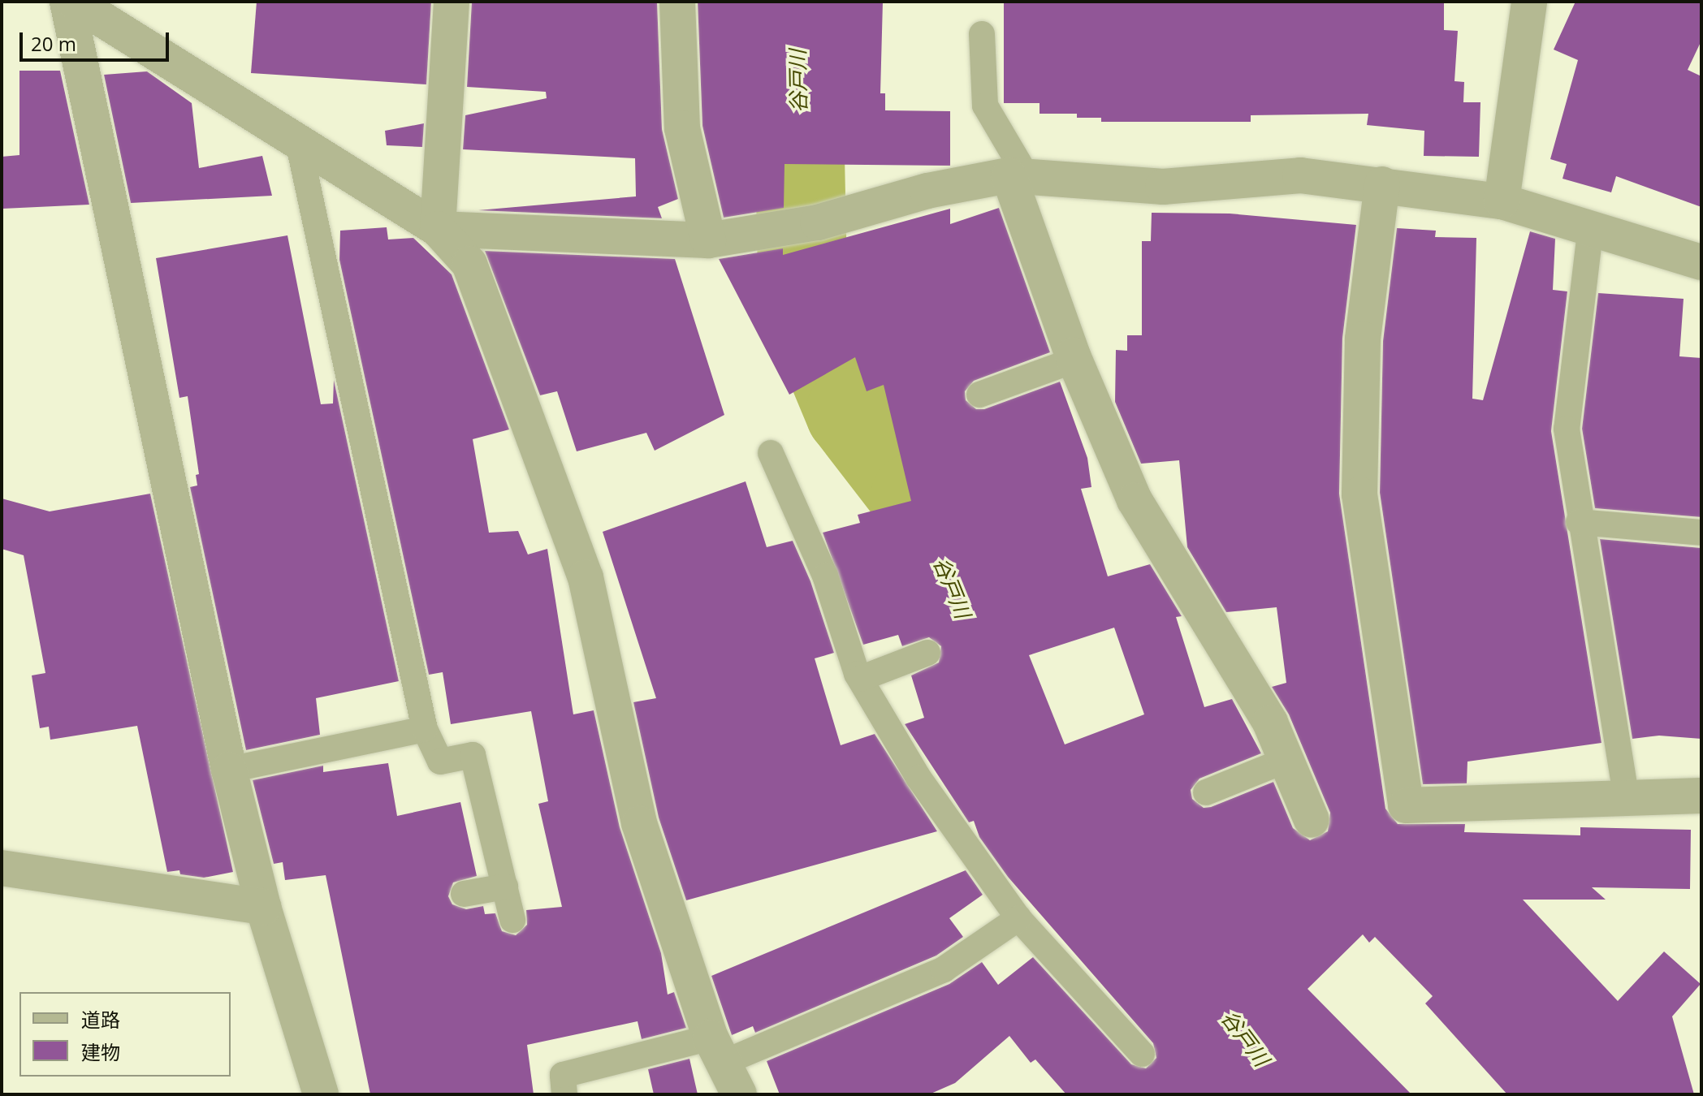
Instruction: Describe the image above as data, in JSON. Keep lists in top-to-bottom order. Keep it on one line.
{"water":["谷戸川"],"legend":["道路","建物"],"scale_bar":"20 m"}
